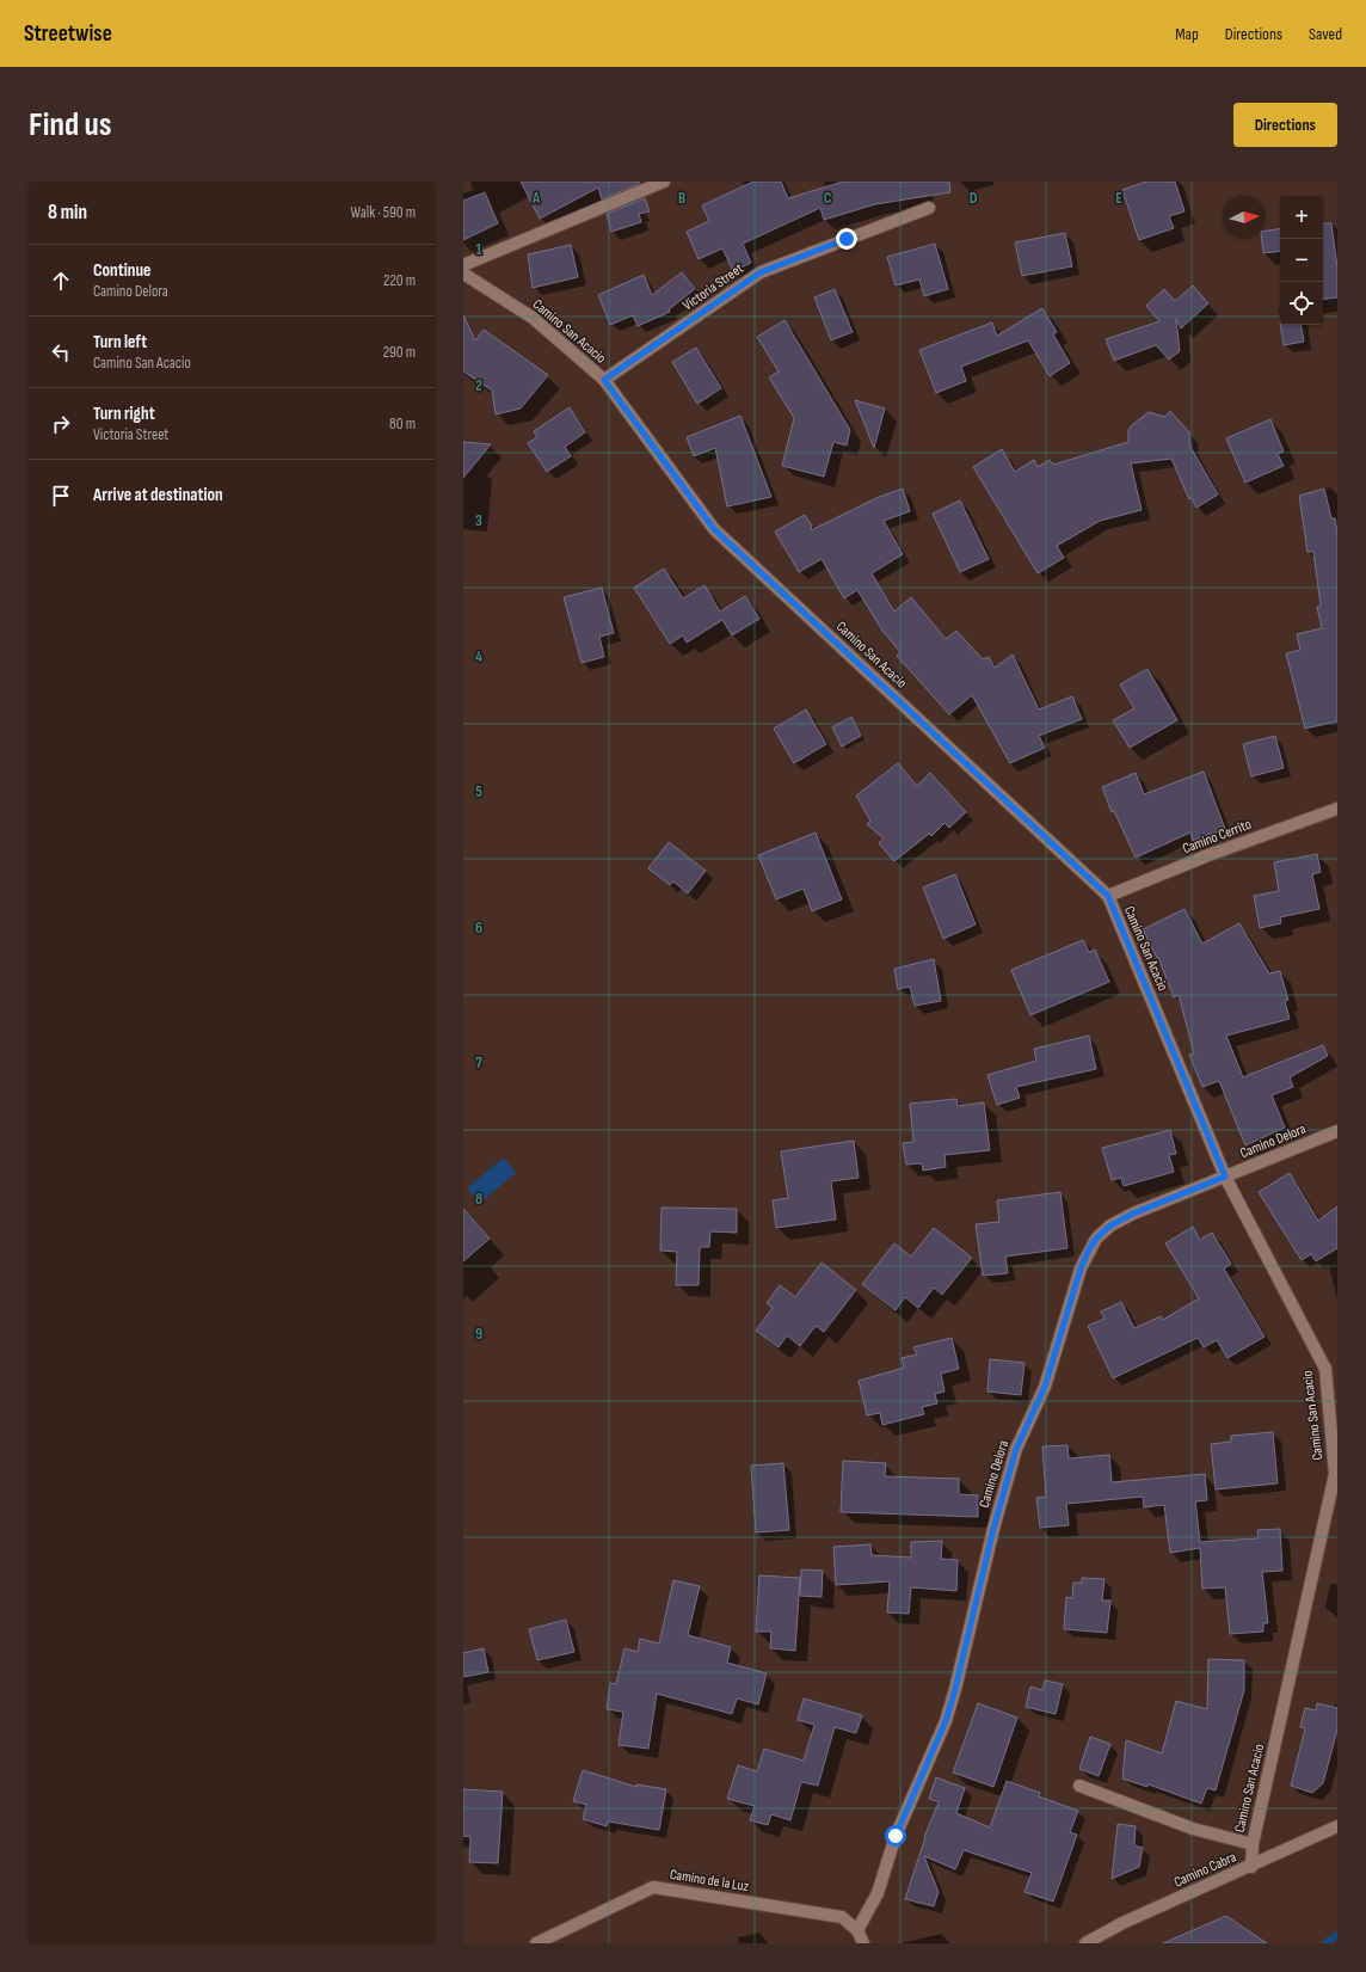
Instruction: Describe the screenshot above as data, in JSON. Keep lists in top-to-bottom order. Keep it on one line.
{"streets":{"street":["Victoria Street","Camino San Acacio","Camino Cerrito","Camino Delora","Camino Cabra","Camino de la Luz"]},"crossings":[["Victoria Street","Camino San Acacio"],["Camino San Acacio","Camino Cerrito"],["Camino San Acacio","Camino Delora"],["Camino San Acacio","Camino Cabra"],["Camino Delora","Camino de la Luz"]],"north":"right","page":{"header":"Streetwise","nav":["Map","Directions","Saved"],"buttons":"Directions","title":"Find us","heading":["8 min","Walk · 590 m"],"map_buttons":["+","−"],"list":[["Continue","Camino Delora","220 m"],["Turn left","Camino San Acacio","290 m"],["Turn right","Victoria Street","80 m"],"Arrive at destination"]},"grid":{"columns":["A","B","C","D","E"],"rows":["1","2","3","4","5","6","7","8","9"]}}
